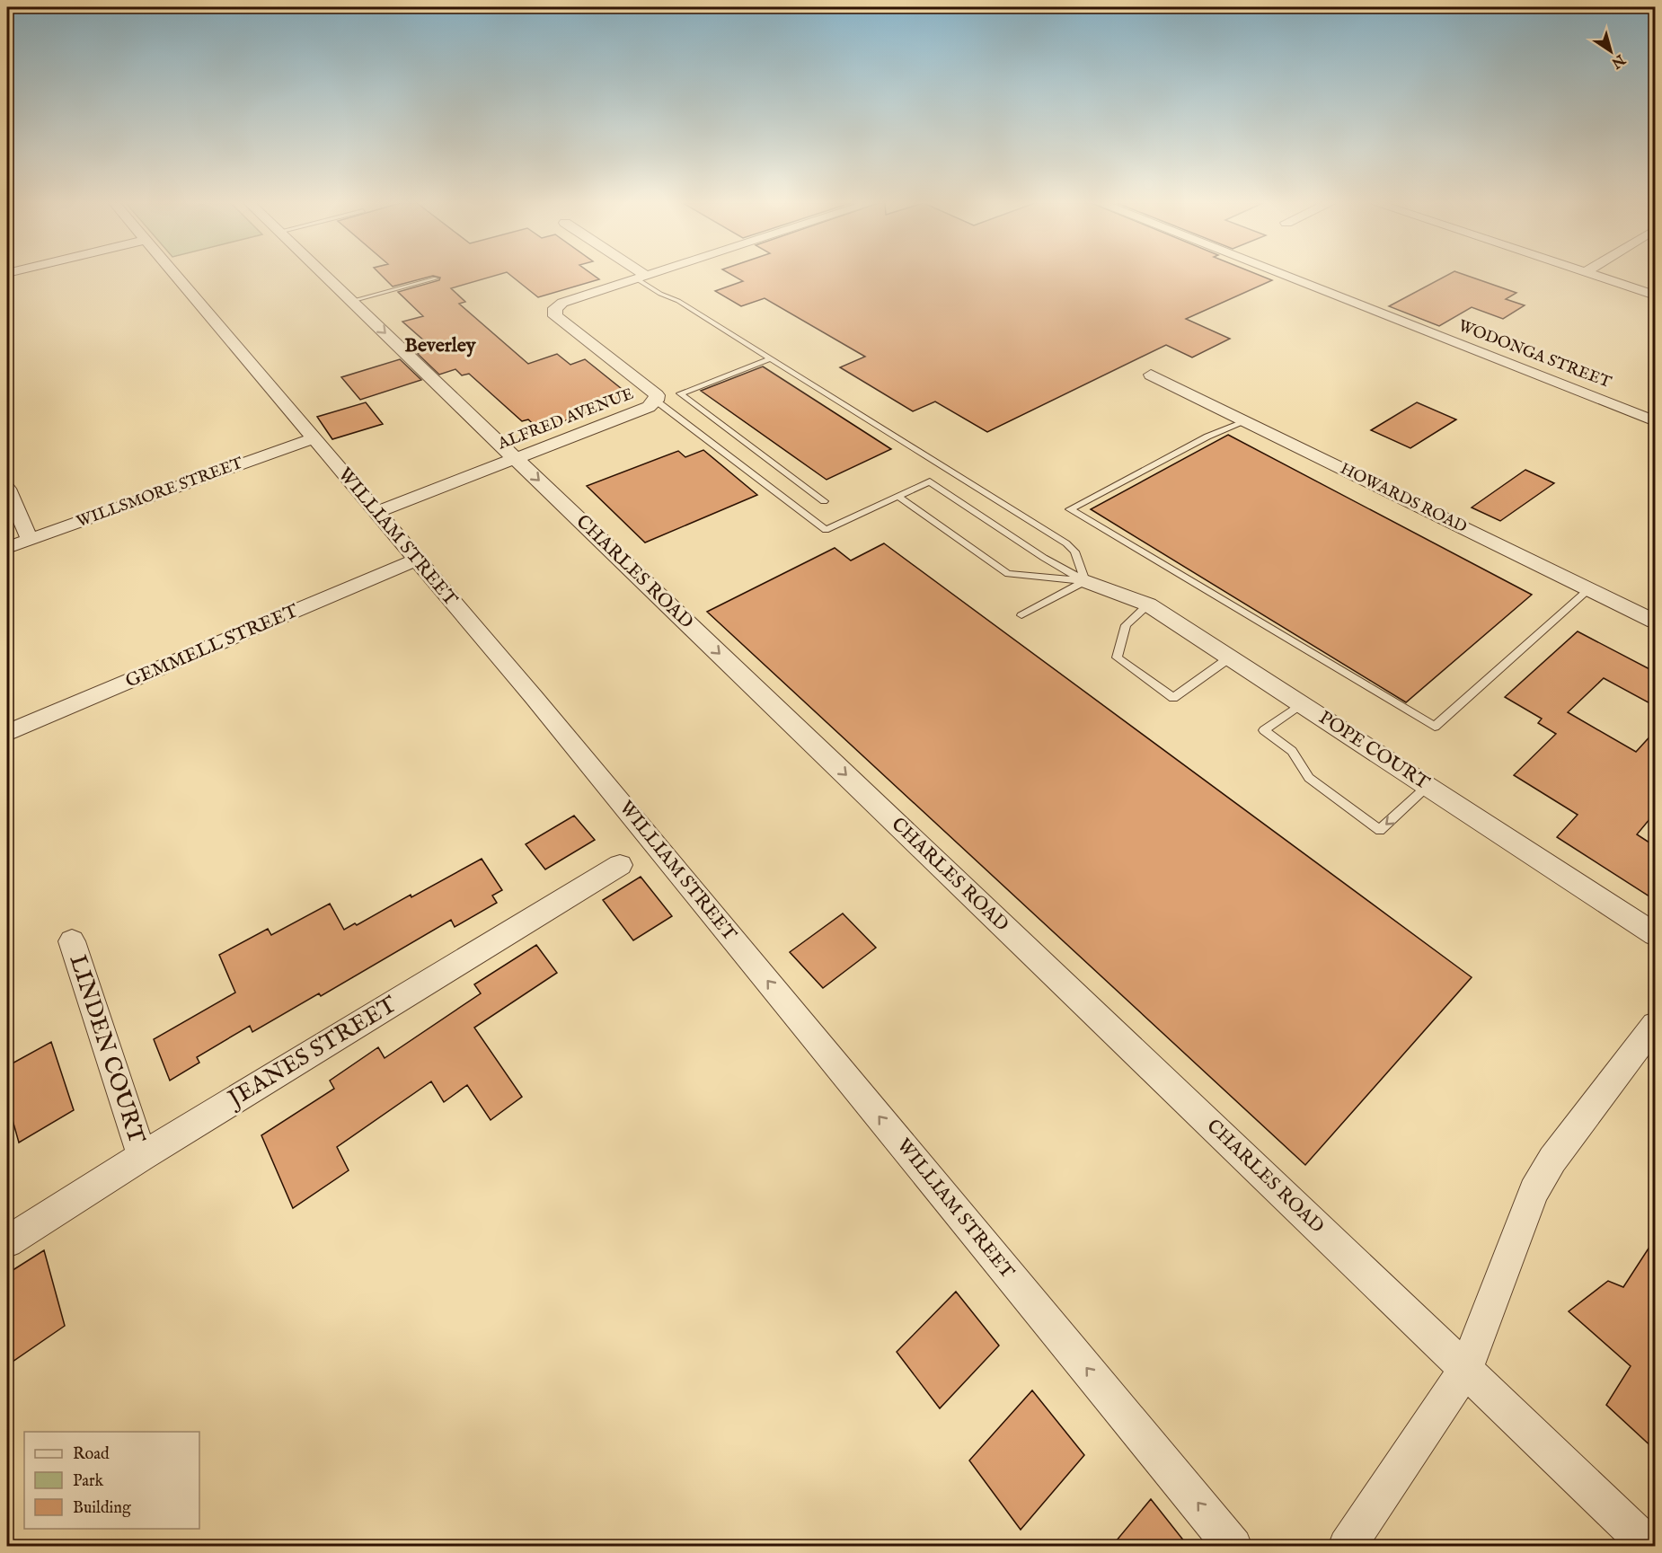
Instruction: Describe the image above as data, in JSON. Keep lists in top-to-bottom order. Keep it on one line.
{"streets":{"street":["WODONGA STREET","ALFRED AVENUE","WILLSMORE STREET","HOWARDS ROAD","WILLIAM STREET","CHARLES ROAD","GEMMELL STREET","POPE COURT","LINDEN COURT","JEANES STREET"]},"crossings":[["ALFRED AVENUE","WILLIAM STREET"],["ALFRED AVENUE","CHARLES ROAD"],["WILLSMORE STREET","WILLIAM STREET"],["WILLIAM STREET","GEMMELL STREET"],["LINDEN COURT","JEANES STREET"]],"one_way":["WILLIAM STREET","CHARLES ROAD"],"districts":["Beverley"],"legend":["Road","Park","Building"],"north":"bottom right"}
